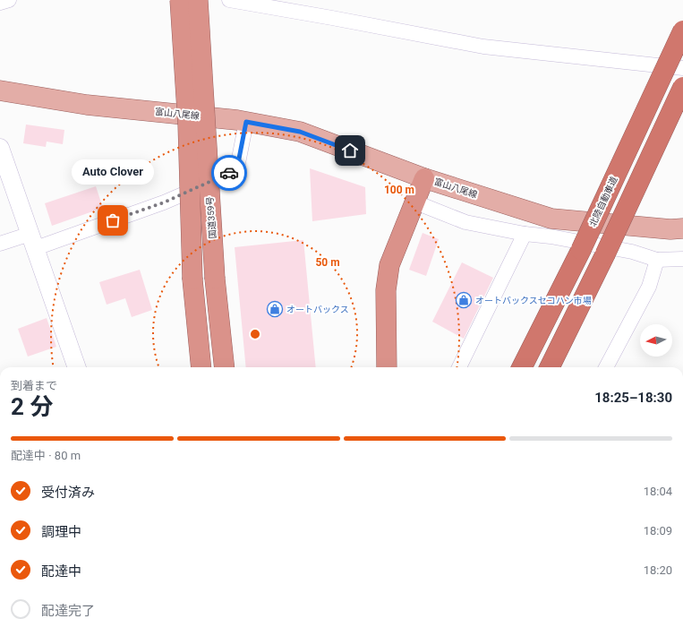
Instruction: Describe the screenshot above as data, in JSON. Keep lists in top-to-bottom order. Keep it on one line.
{"streets":{"highway":["北陸自動車道","国道359号"],"main road":["富山八尾線"]},"places":{"other":["Auto Clover"],"shop":["オートバックスセコハン市場","オートバックス"]},"north":"left","page":{"bubble":"Auto Clover","heading":["2 分","到着まで","18:25–18:30"],"bar":"配達中 · 80 m","list":[["受付済み","18:04"],["調理中","18:09"],["配達中","18:20"],"配達完了"]},"rings":["100 m","50 m"]}
